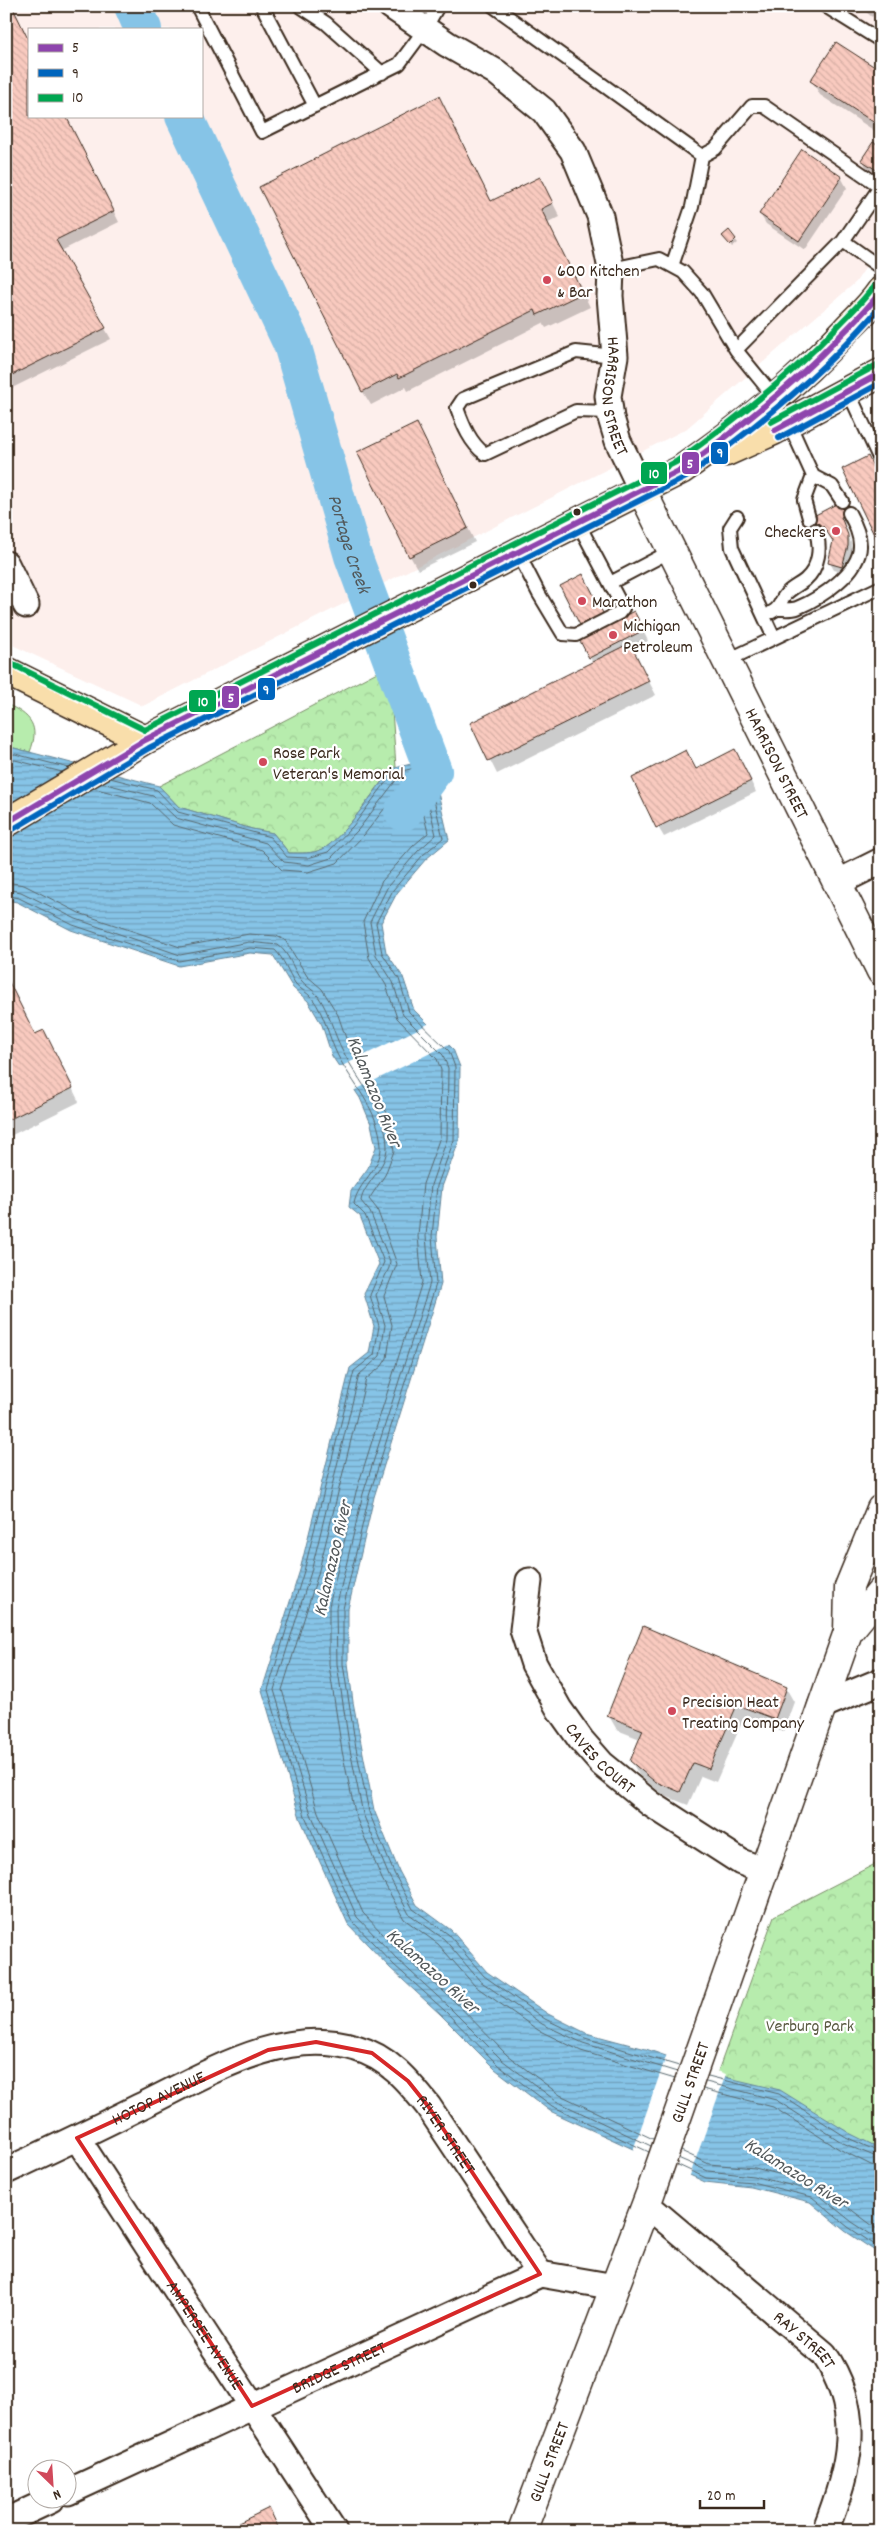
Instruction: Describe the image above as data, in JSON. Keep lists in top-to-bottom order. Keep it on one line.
{"streets":{"street":["HARRISON STREET","CAVES COURT","GULL STREET","HOTOP AVENUE","RIVER STREET","AMPERSEE AVENUE","RAY STREET","BRIDGE STREET"]},"crossings":[["CAVES COURT","GULL STREET"],["GULL STREET","RAY STREET"],["HOTOP AVENUE","RIVER STREET"],["HOTOP AVENUE","AMPERSEE AVENUE"],["RIVER STREET","BRIDGE STREET"],["AMPERSEE AVENUE","BRIDGE STREET"]],"water":["Portage Creek","Kalamazoo River"],"parks":["Verburg Park"],"places":["600 Kitchen & Bar","Checkers","Marathon","Michigan Petroleum","Rose Park Veteran's Memorial","Precision Heat Treating Company"],"lines":["transit line 10","transit line 5","transit line 9"],"legend":["5","9","10"],"scale_bar":"20 m","north":"bottom right"}
